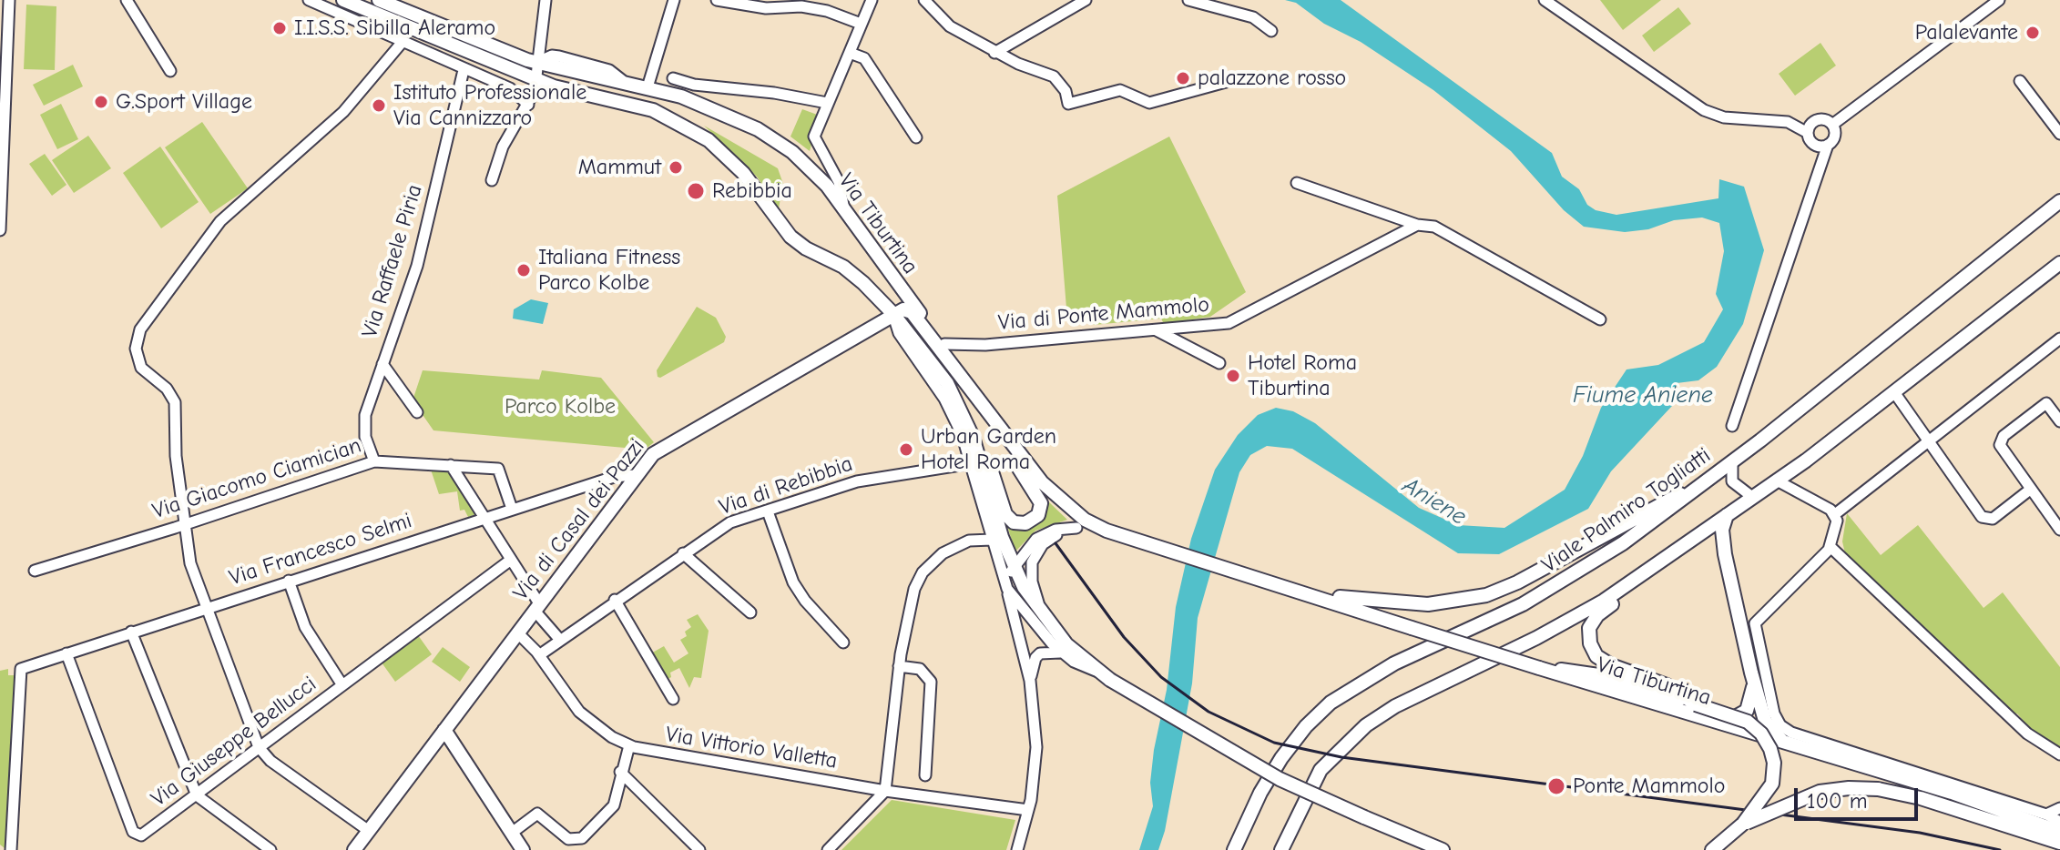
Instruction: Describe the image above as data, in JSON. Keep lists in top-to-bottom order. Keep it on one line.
{"streets":{"main road":["Via Tiburtina","Viale Palmiro Togliatti","Via di Casal dei Pazzi"],"street":["Via Raffaele Piria","Via di Ponte Mammolo","Via Giacomo Ciamician","Via di Rebibbia","Via Francesco Selmi","Via Giuseppe Bellucci","Via Vittorio Valletta"]},"crossings":[["Via Tiburtina","Via di Ponte Mammolo"],["Via Tiburtina","Via di Rebibbia"],["Via Tiburtina","Via di Casal dei Pazzi"],["Via Raffaele Piria","Via Giacomo Ciamician"],["Via Giacomo Ciamician","Via Francesco Selmi"],["Via di Rebibbia","Via Vittorio Valletta"],["Via di Casal dei Pazzi","Via Francesco Selmi"],["Via di Casal dei Pazzi","Via Vittorio Valletta"],["Via Francesco Selmi","Via Giuseppe Bellucci"]],"water":["Fiume Aniene","Aniene"],"parks":["Parco Kolbe"],"places":["I.I.S.S. Sibilla Aleramo","Palalevante","palazzone rosso","G.Sport Village","Istituto Professionale Via Cannizzaro","Mammut","Rebibbia","Italiana Fitness Parco Kolbe","Hotel Roma Tiburtina","Urban Garden Hotel Roma","Ponte Mammolo"],"scale_bar":"100 m"}
